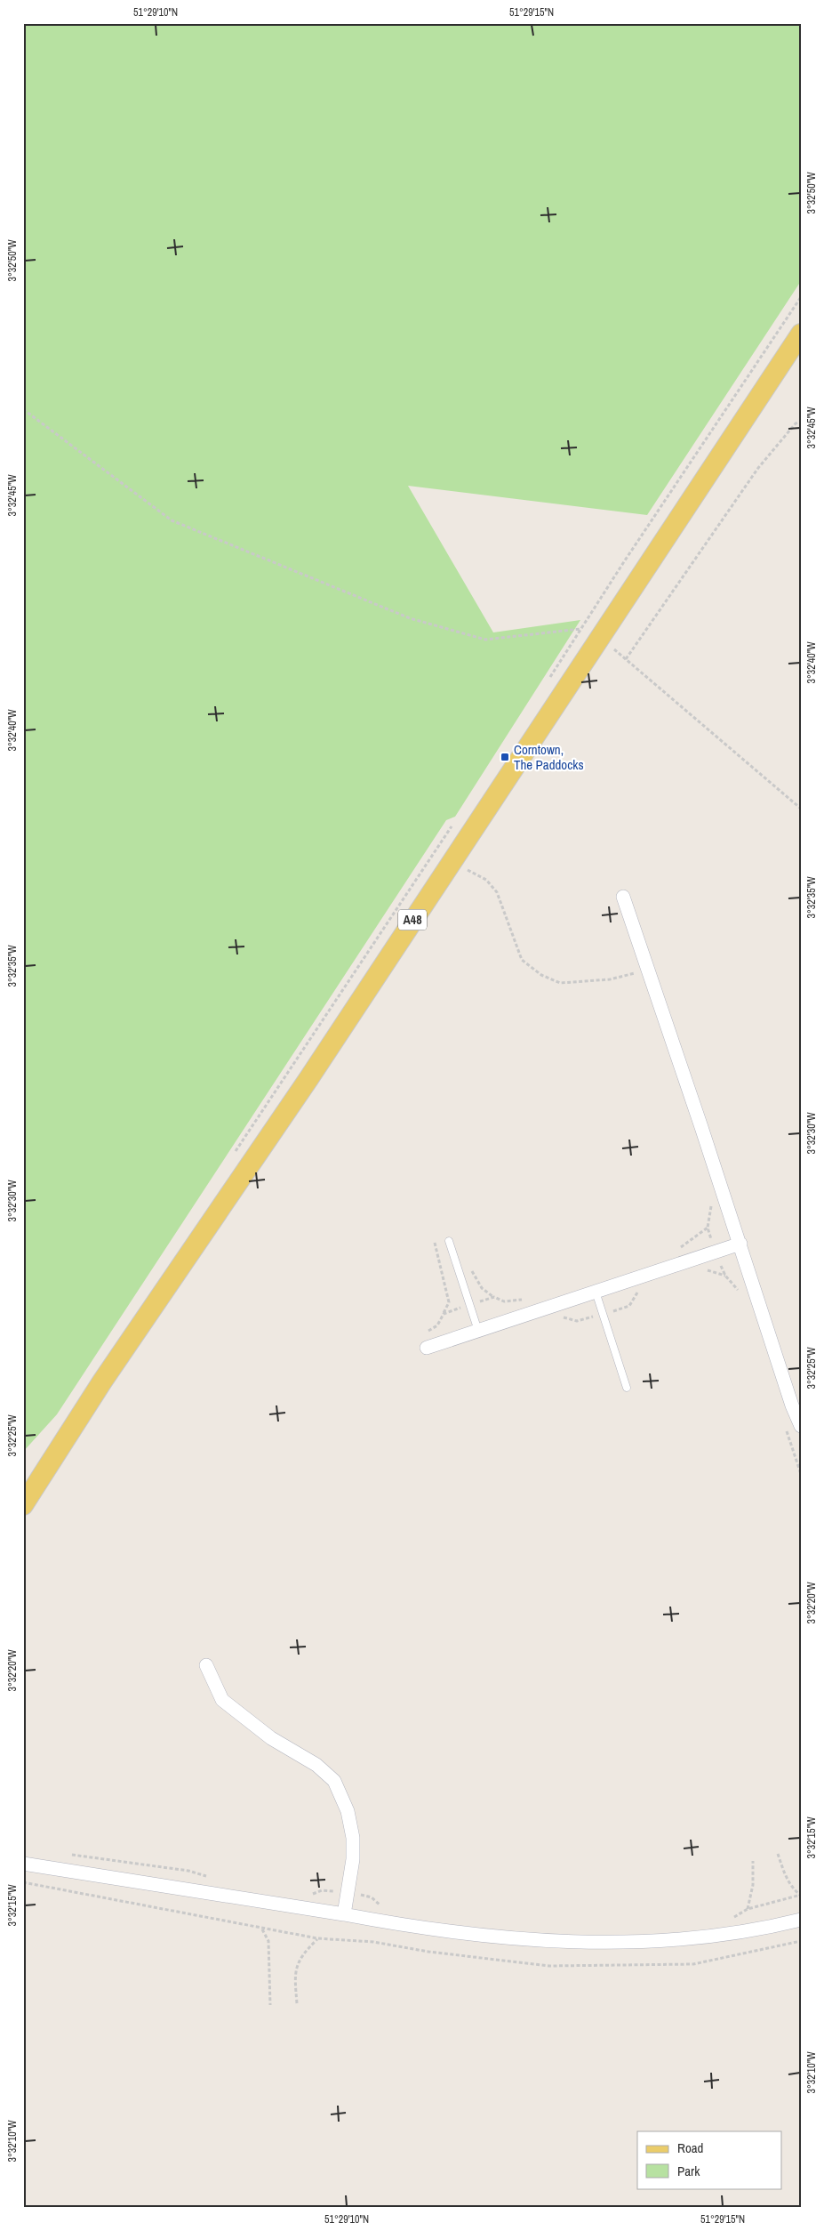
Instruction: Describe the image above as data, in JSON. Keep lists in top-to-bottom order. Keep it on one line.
{"streets":{"main road":["A48"]},"places":{"transit":["Corntown, The Paddocks"]},"legend":["Road","Park"],"coordinates":["51°29'10\"N","51°29'15\"N","3°32'50\"W","3°32'45\"W","3°32'40\"W","3°32'35\"W","3°32'30\"W","3°32'25\"W","3°32'20\"W","3°32'15\"W","3°32'10\"W"]}
